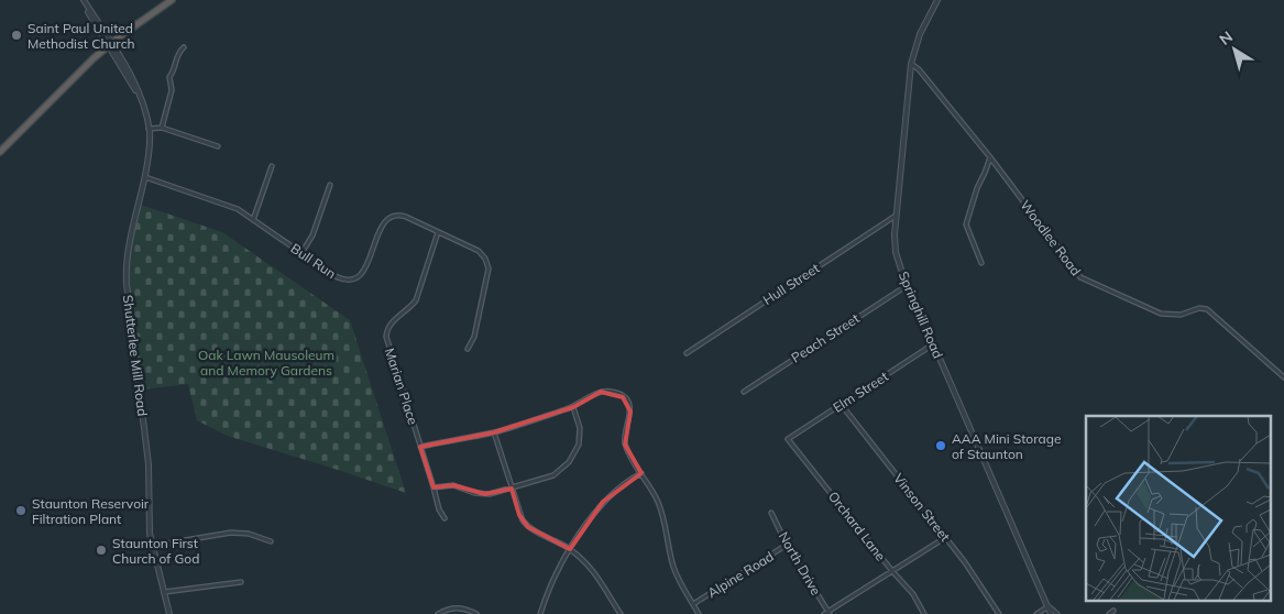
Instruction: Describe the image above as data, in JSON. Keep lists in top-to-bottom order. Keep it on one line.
{"streets":{"street":["Woodlee Road","Bull Run","Hull Street","Springhill Road","Peach Street","Shutterlee Mill Road","Marian Place","Elm Street","Vinson Street","Orchard Lane","North Drive","Alpine Road"]},"crossings":[["Woodlee Road","Springhill Road"],["Bull Run","Shutterlee Mill Road"],["Bull Run","Marian Place"],["Hull Street","Springhill Road"],["Springhill Road","Peach Street"],["Springhill Road","Elm Street"],["Elm Street","Vinson Street"],["Elm Street","Orchard Lane"],["North Drive","Alpine Road"]],"parks":["Oak Lawn Mausoleum and Memory Gardens"],"places":["Saint Paul United Methodist Church","AAA Mini Storage of Staunton","Staunton Reservoir Filtration Plant","Staunton First Church of God"],"north":"top left"}
